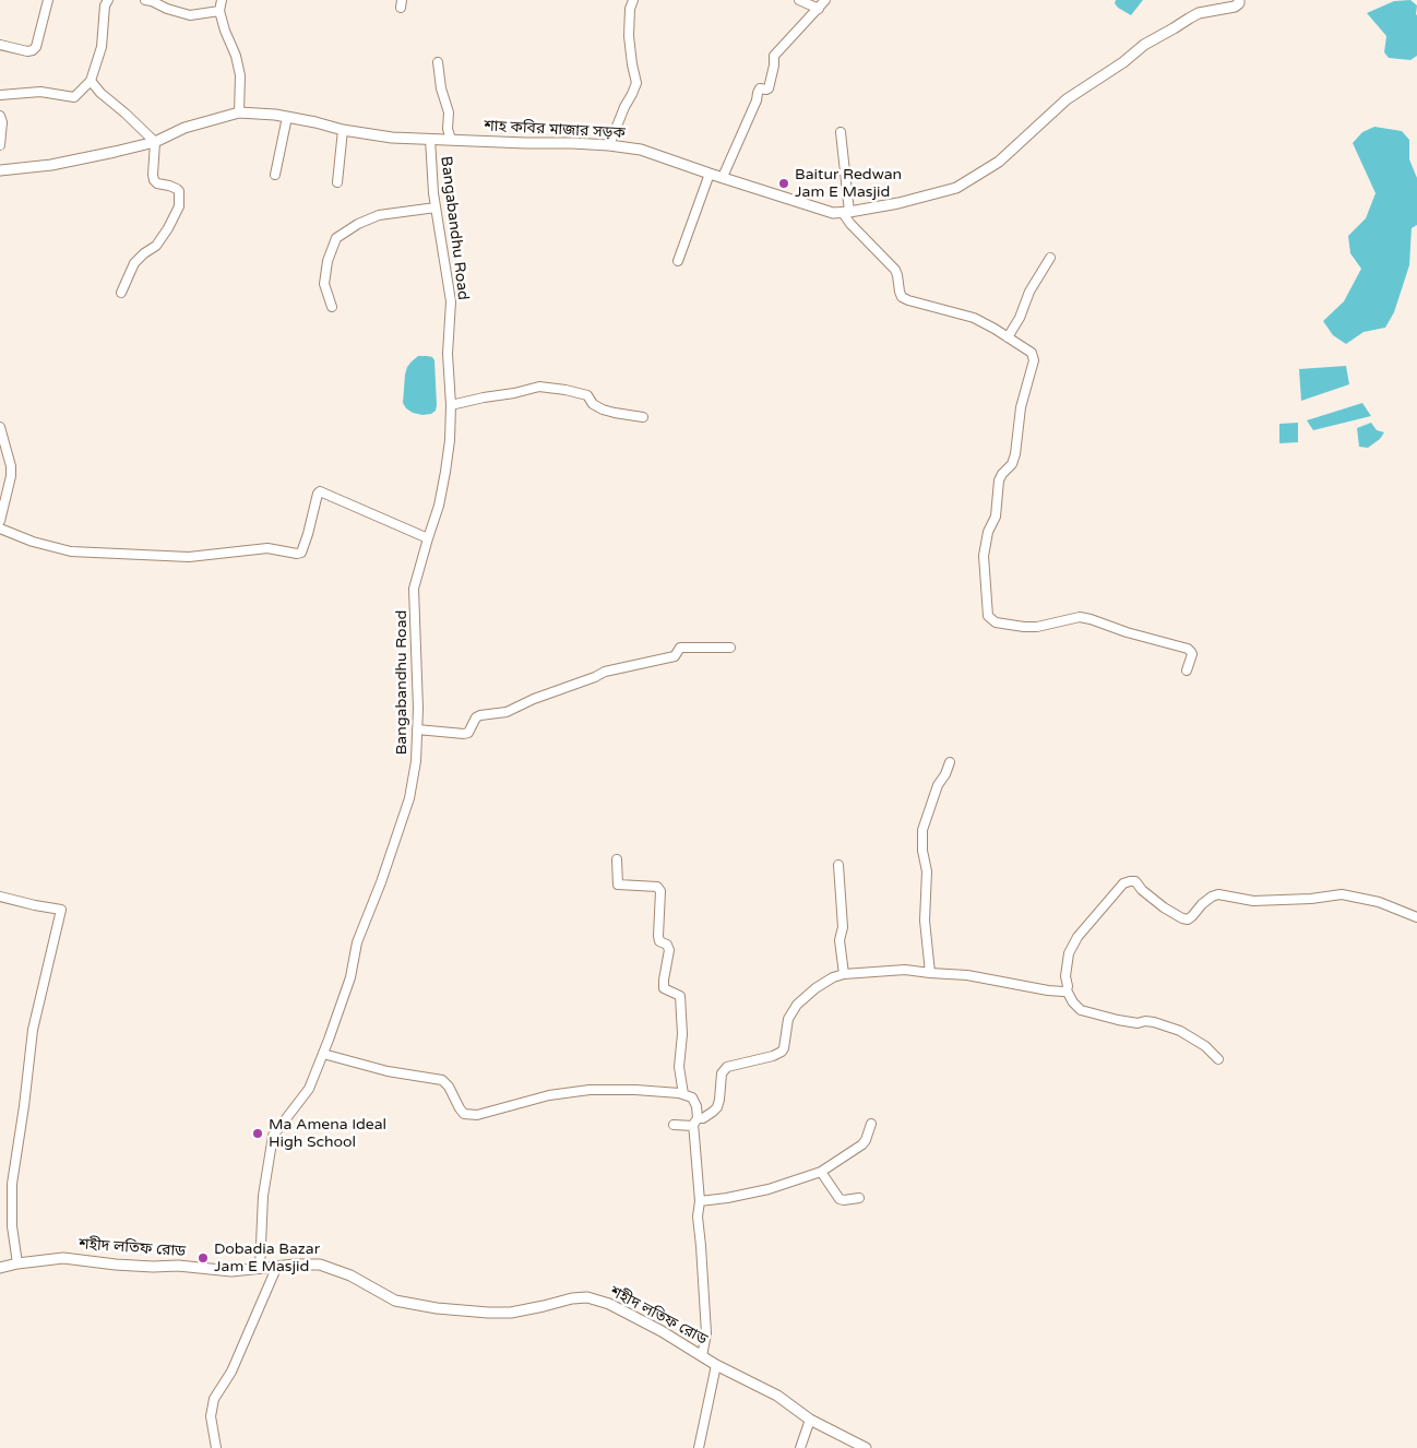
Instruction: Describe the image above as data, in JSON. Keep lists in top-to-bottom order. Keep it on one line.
{"streets":{"street":["শাহ কবির মাজার সড়ক","Bangabandhu Road","শহীদ লতিফ রোড"]},"crossings":[["শাহ কবির মাজার সড়ক","Bangabandhu Road"],["Bangabandhu Road","শহীদ লতিফ রোড"]],"places":["Baitur Redwan Jam E Masjid","Ma Amena Ideal High School","Dobadia Bazar Jam E Masjid"]}
